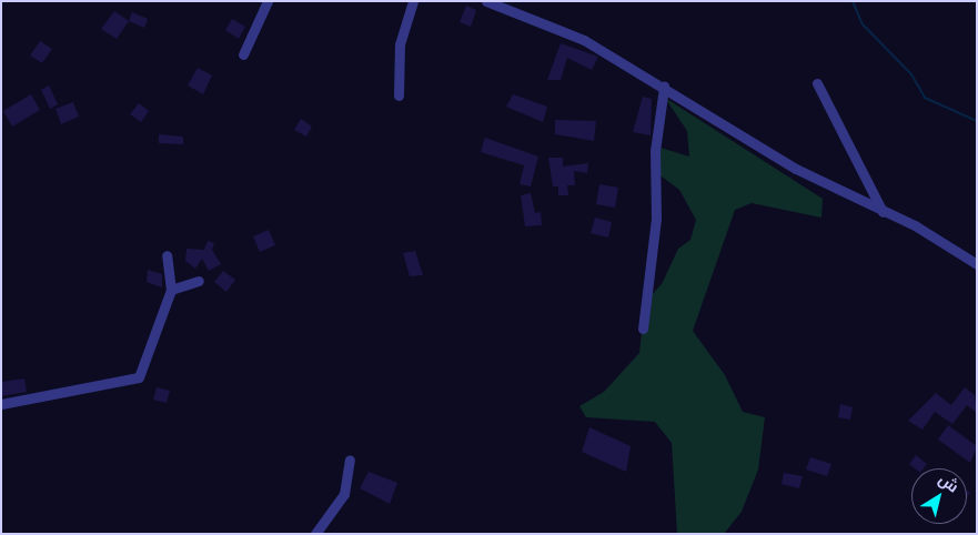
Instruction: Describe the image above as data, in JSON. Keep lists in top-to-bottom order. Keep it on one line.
{"north":"top right"}
